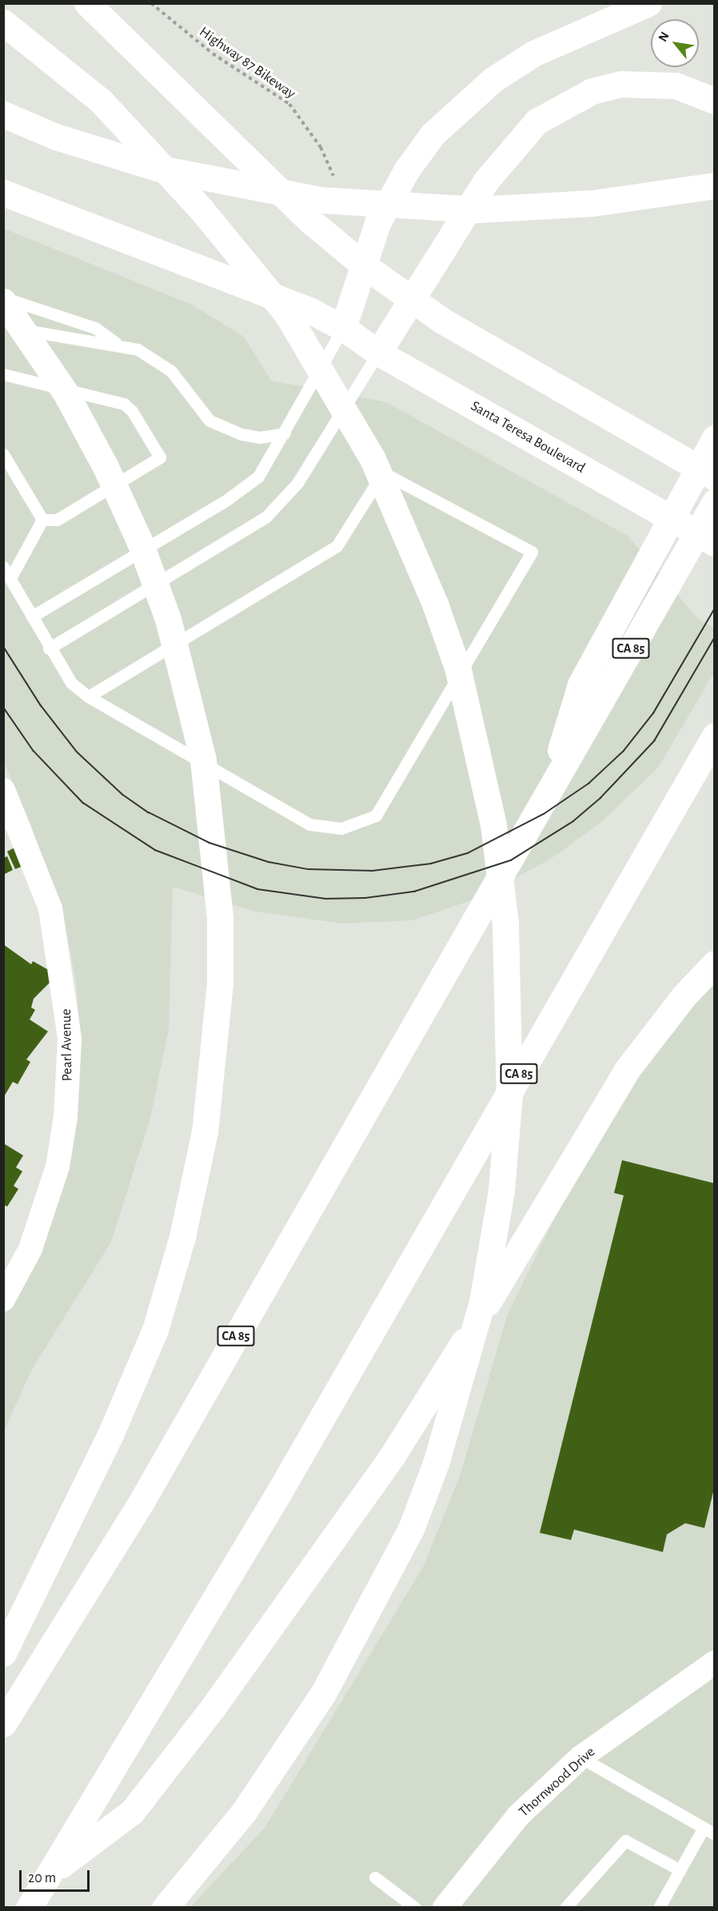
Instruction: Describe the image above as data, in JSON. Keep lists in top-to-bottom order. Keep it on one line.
{"streets":{"main road":["Santa Teresa Boulevard","CA 85"],"street":["Pearl Avenue","Thornwood Drive"],"path":["Highway 87 Bikeway"]},"scale_bar":"20 m","north":"top left"}
